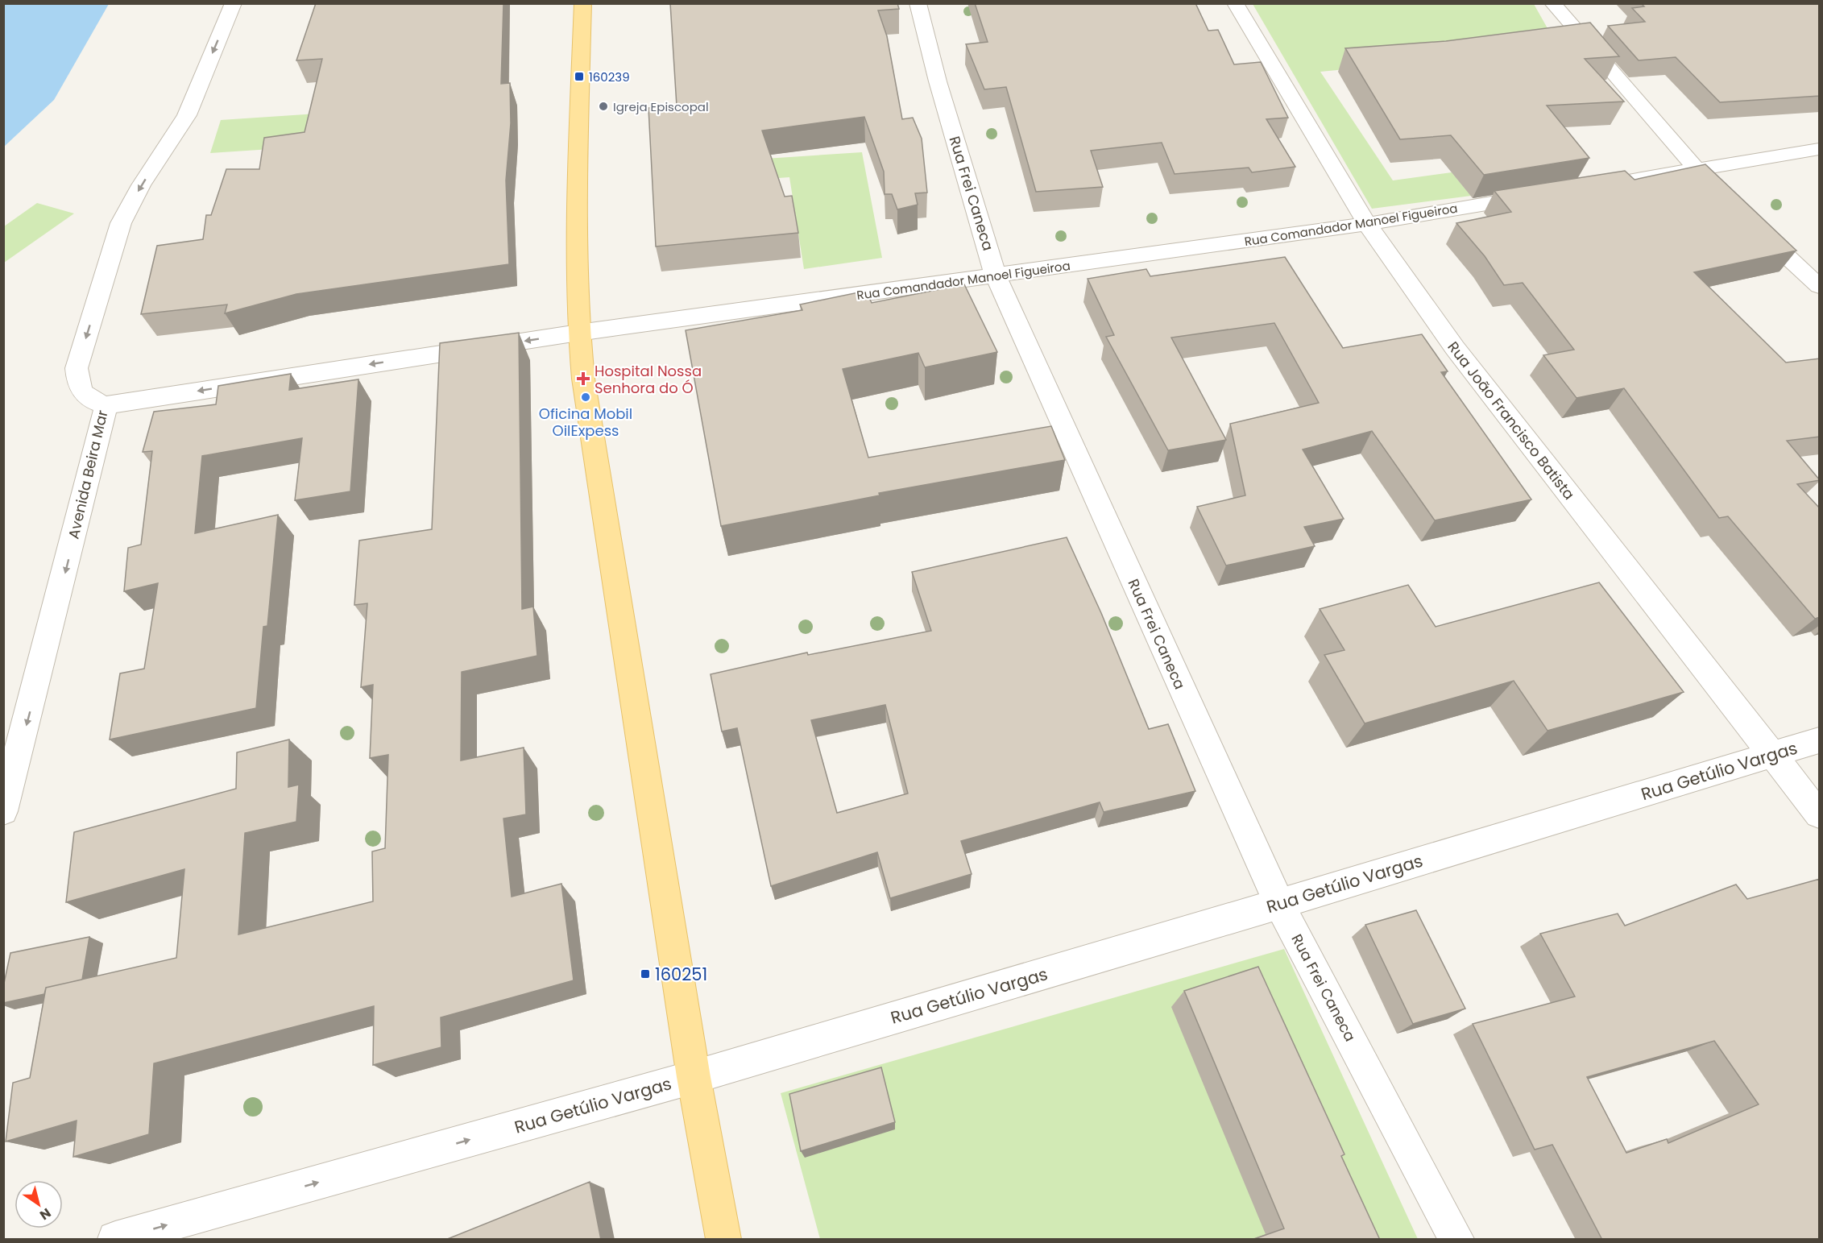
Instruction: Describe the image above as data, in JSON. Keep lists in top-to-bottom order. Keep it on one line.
{"streets":{"street":["Rua Frei Caneca","Rua Comandador Manoel Figueiroa","Rua João Francisco Batista","Avenida Beira Mar","Rua Getúlio Vargas"]},"crossings":[["Rua Frei Caneca","Rua Comandador Manoel Figueiroa"],["Rua Frei Caneca","Rua Getúlio Vargas"],["Rua Comandador Manoel Figueiroa","Rua João Francisco Batista"],["Rua Comandador Manoel Figueiroa","Avenida Beira Mar"],["Rua João Francisco Batista","Rua Getúlio Vargas"]],"one_way":["Avenida Beira Mar"],"places":{"transit":["160239","160251"],"other":["Igreja Episcopal","Oficina Mobil OilExpess"],"health":["Hospital Nossa Senhora do Ó"]},"north":"bottom right"}
